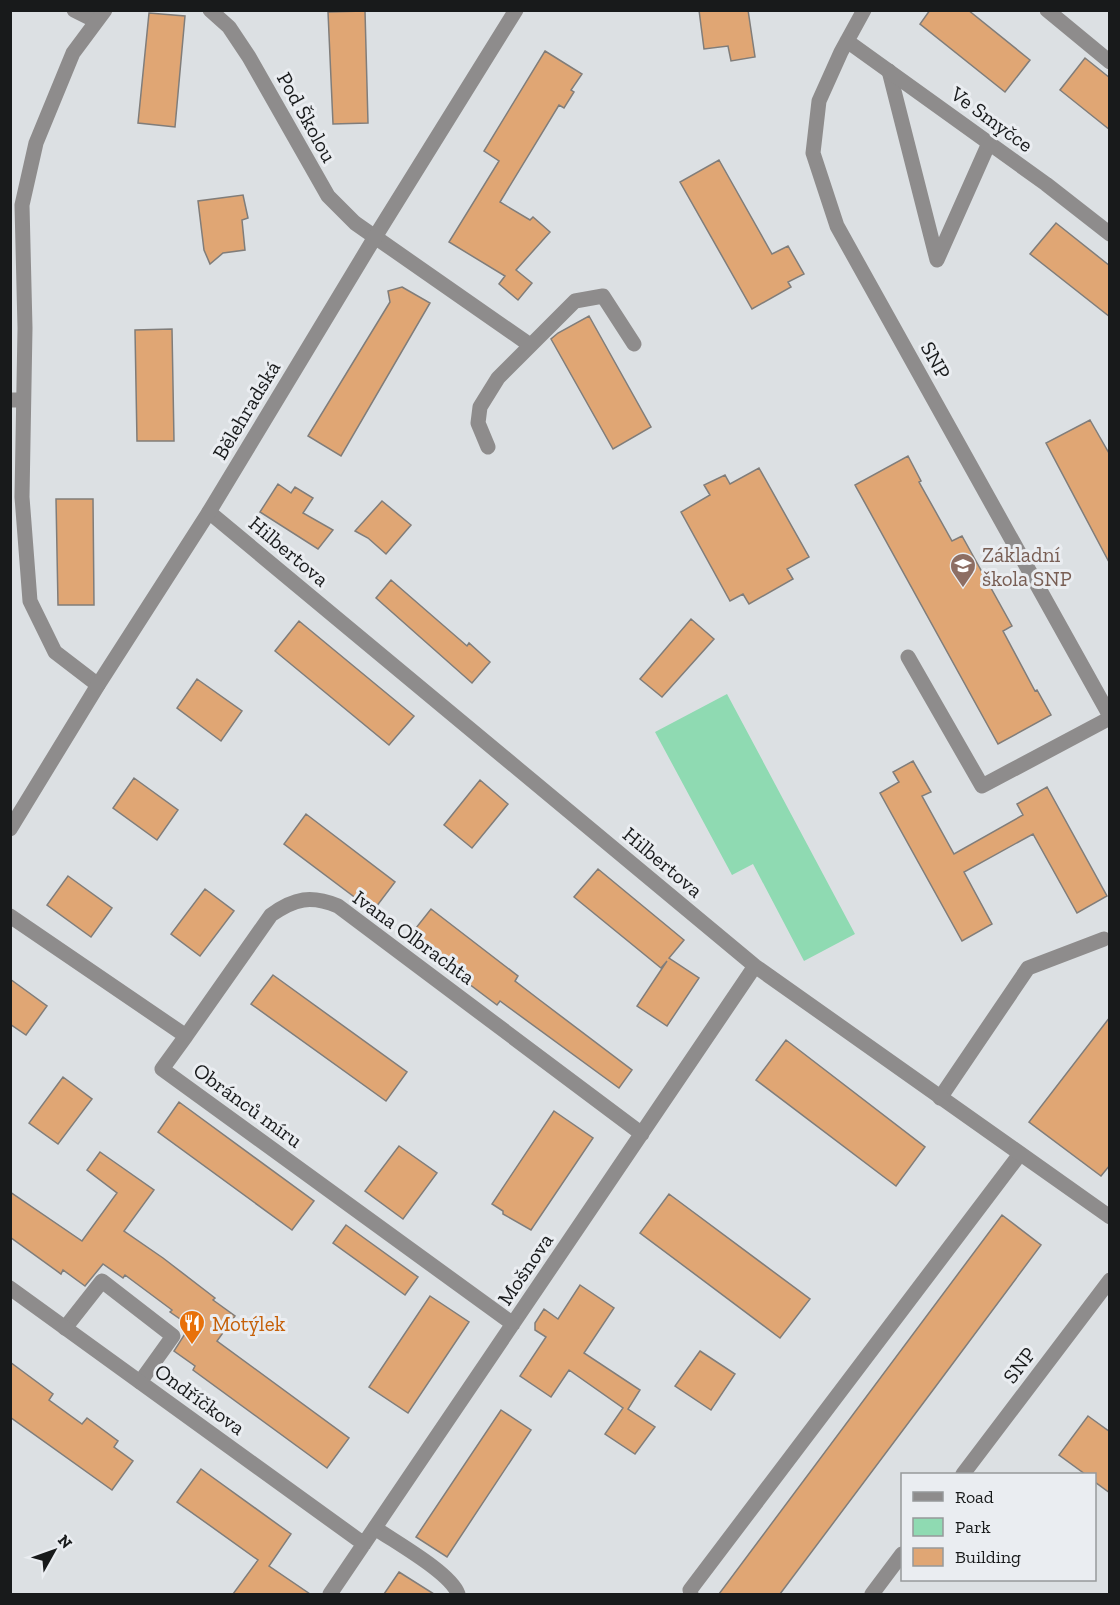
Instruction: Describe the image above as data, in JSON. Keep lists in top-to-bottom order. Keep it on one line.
{"streets":{"street":["Pod Školou","Ve Smyčce","SNP","Bělehradská","Hilbertova","Ivana Olbrachta","Obránců míru","Mošnova","Ondříčkova"]},"crossings":[["Pod Školou","Bělehradská"],["Ve Smyčce","SNP"],["Bělehradská","Hilbertova"],["Hilbertova","Mošnova"],["Ivana Olbrachta","Obránců míru"],["Ivana Olbrachta","Mošnova"],["Obránců míru","Mošnova"],["Mošnova","Ondříčkova"]],"places":{"school or university":["Základní škola SNP"],"restaurant":["Motýlek"]},"legend":["Road","Park","Building"],"north":"top right"}
